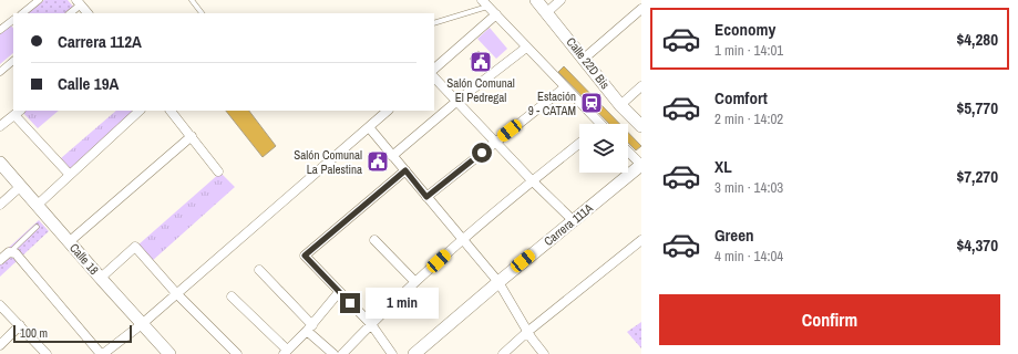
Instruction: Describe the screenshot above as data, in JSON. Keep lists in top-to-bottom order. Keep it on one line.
{"streets":{"street":["Calle 22D Bis","Carrera 111A","Calle 18"]},"places":{"public building":["Salón Comunal El Pedregal","Salón Comunal La Palestina"],"station":["Estación 9 - CATAM"]},"scale_bar":"100 m","page":{"list":[{"name":"Economy","note":"1 min · 14:01","value":"$4,280"},{"name":"Comfort","note":"2 min · 14:02","value":"$5,770"},{"name":"XL","note":"3 min · 14:03","value":"$7,270"},{"name":"Green","note":"4 min · 14:04","value":"$4,370"}],"banner":["Carrera 112A","Calle 19A"],"buttons":"Confirm","bubble":"1 min","scale":"100 m"}}
